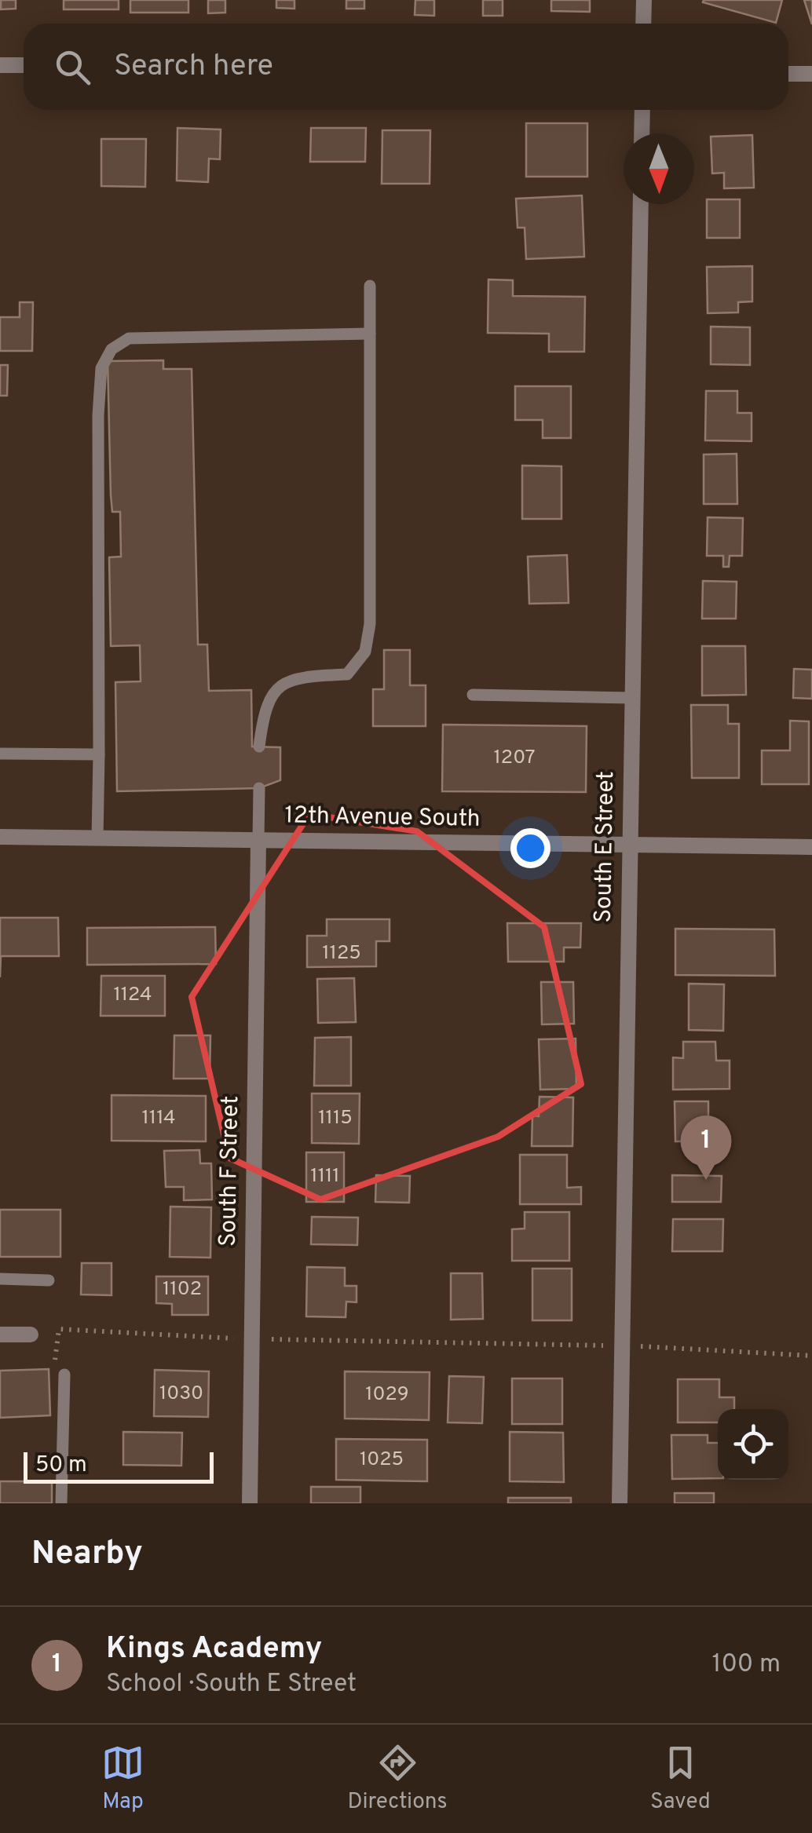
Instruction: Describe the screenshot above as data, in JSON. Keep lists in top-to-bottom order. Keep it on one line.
{"streets":{"street":["12th Avenue South","South E Street","South F Street"]},"crossings":[["12th Avenue South","South E Street"],["12th Avenue South","South F Street"]],"house_numbers":["1207","1125","1124","1114","1115","1111","1102","1030","1029","1025"],"scale_bar":"50 m","north":"bottom","page":{"search":"Search here","pins":"1","scale":"50 m","heading":"Nearby","list":[{"mark":"1","name":"Kings Academy","note":"School · South E Street","value":"100 m"}],"nav":["Map","Directions","Saved"]}}
